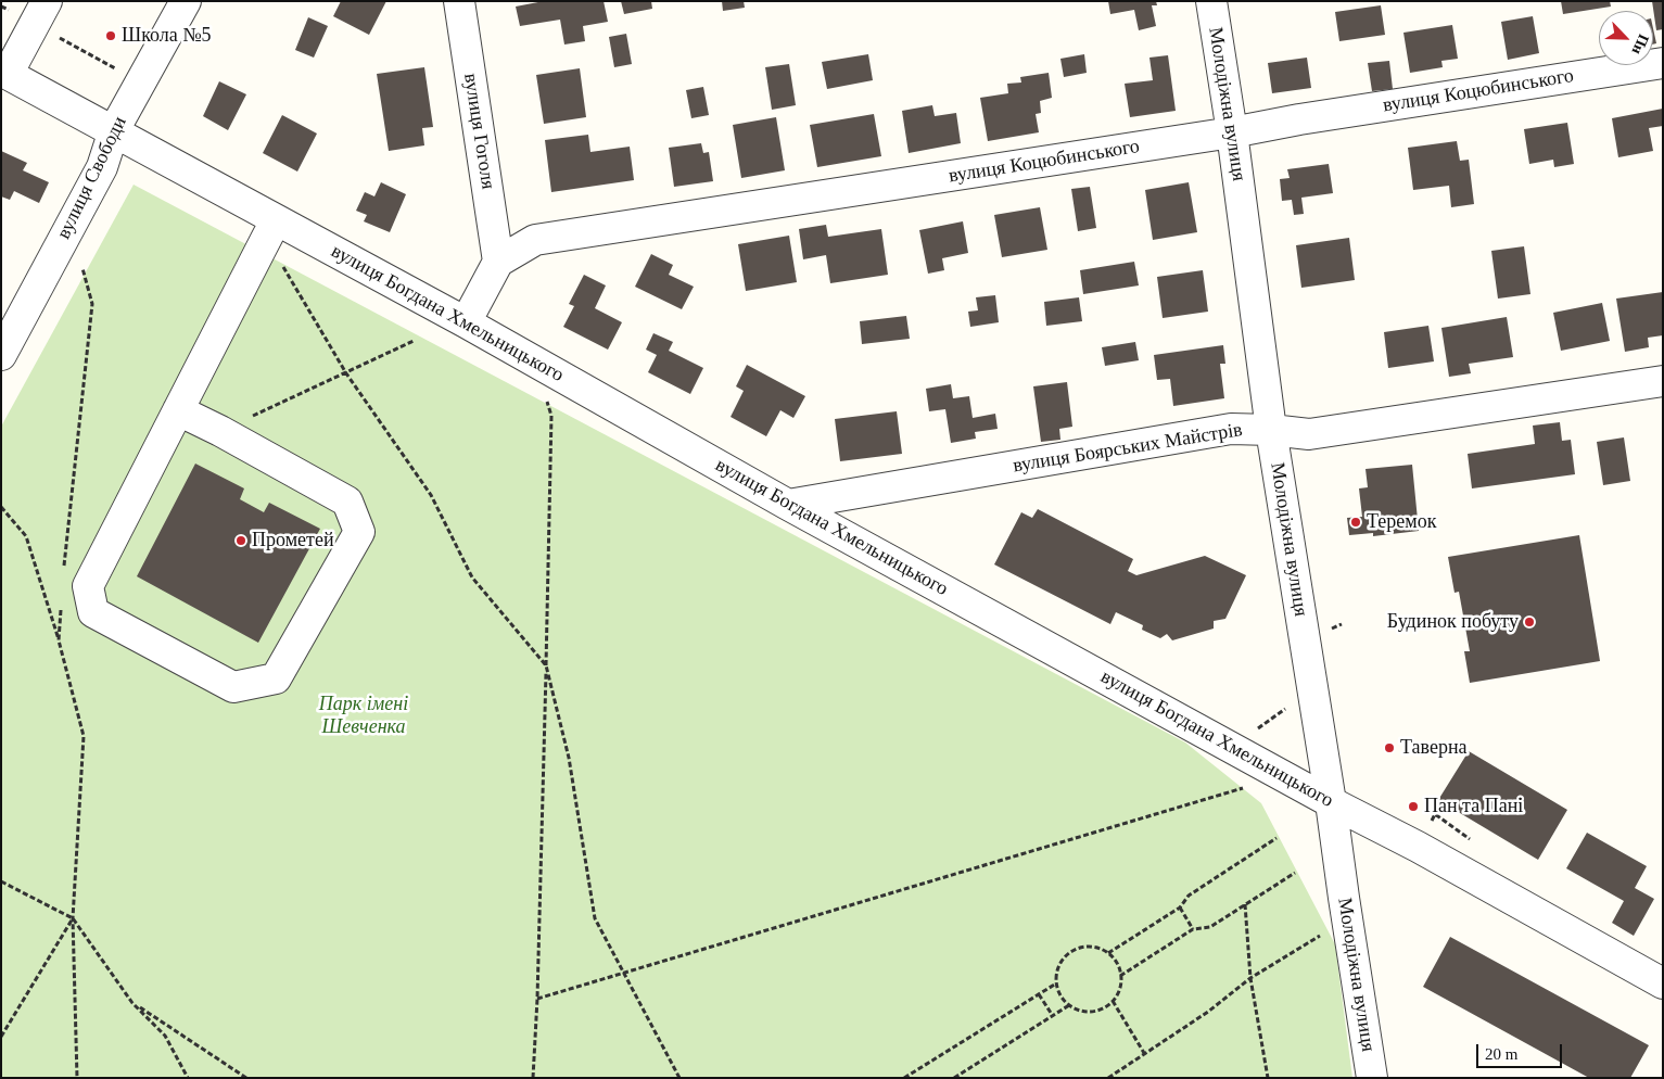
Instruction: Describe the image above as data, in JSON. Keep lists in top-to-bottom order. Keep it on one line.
{"streets":{"street":["вулиця Коцюбинського","Молодіжна вулиця","вулиця Гоголя","вулиця Свободи","вулиця Богдана Хмельницького","вулиця Боярських Майстрів"]},"crossings":[["вулиця Коцюбинського","Молодіжна вулиця"],["вулиця Коцюбинського","вулиця Гоголя"],["Молодіжна вулиця","вулиця Богдана Хмельницького"],["Молодіжна вулиця","вулиця Боярських Майстрів"],["вулиця Свободи","вулиця Богдана Хмельницького"],["вулиця Богдана Хмельницького","вулиця Боярських Майстрів"]],"parks":["Парк імені Шевченка"],"places":["Школа №5","Теремок","Прометей","Будинок побуту","Таверна","Пан та Пані"],"scale_bar":"20 m","north":"bottom right"}
